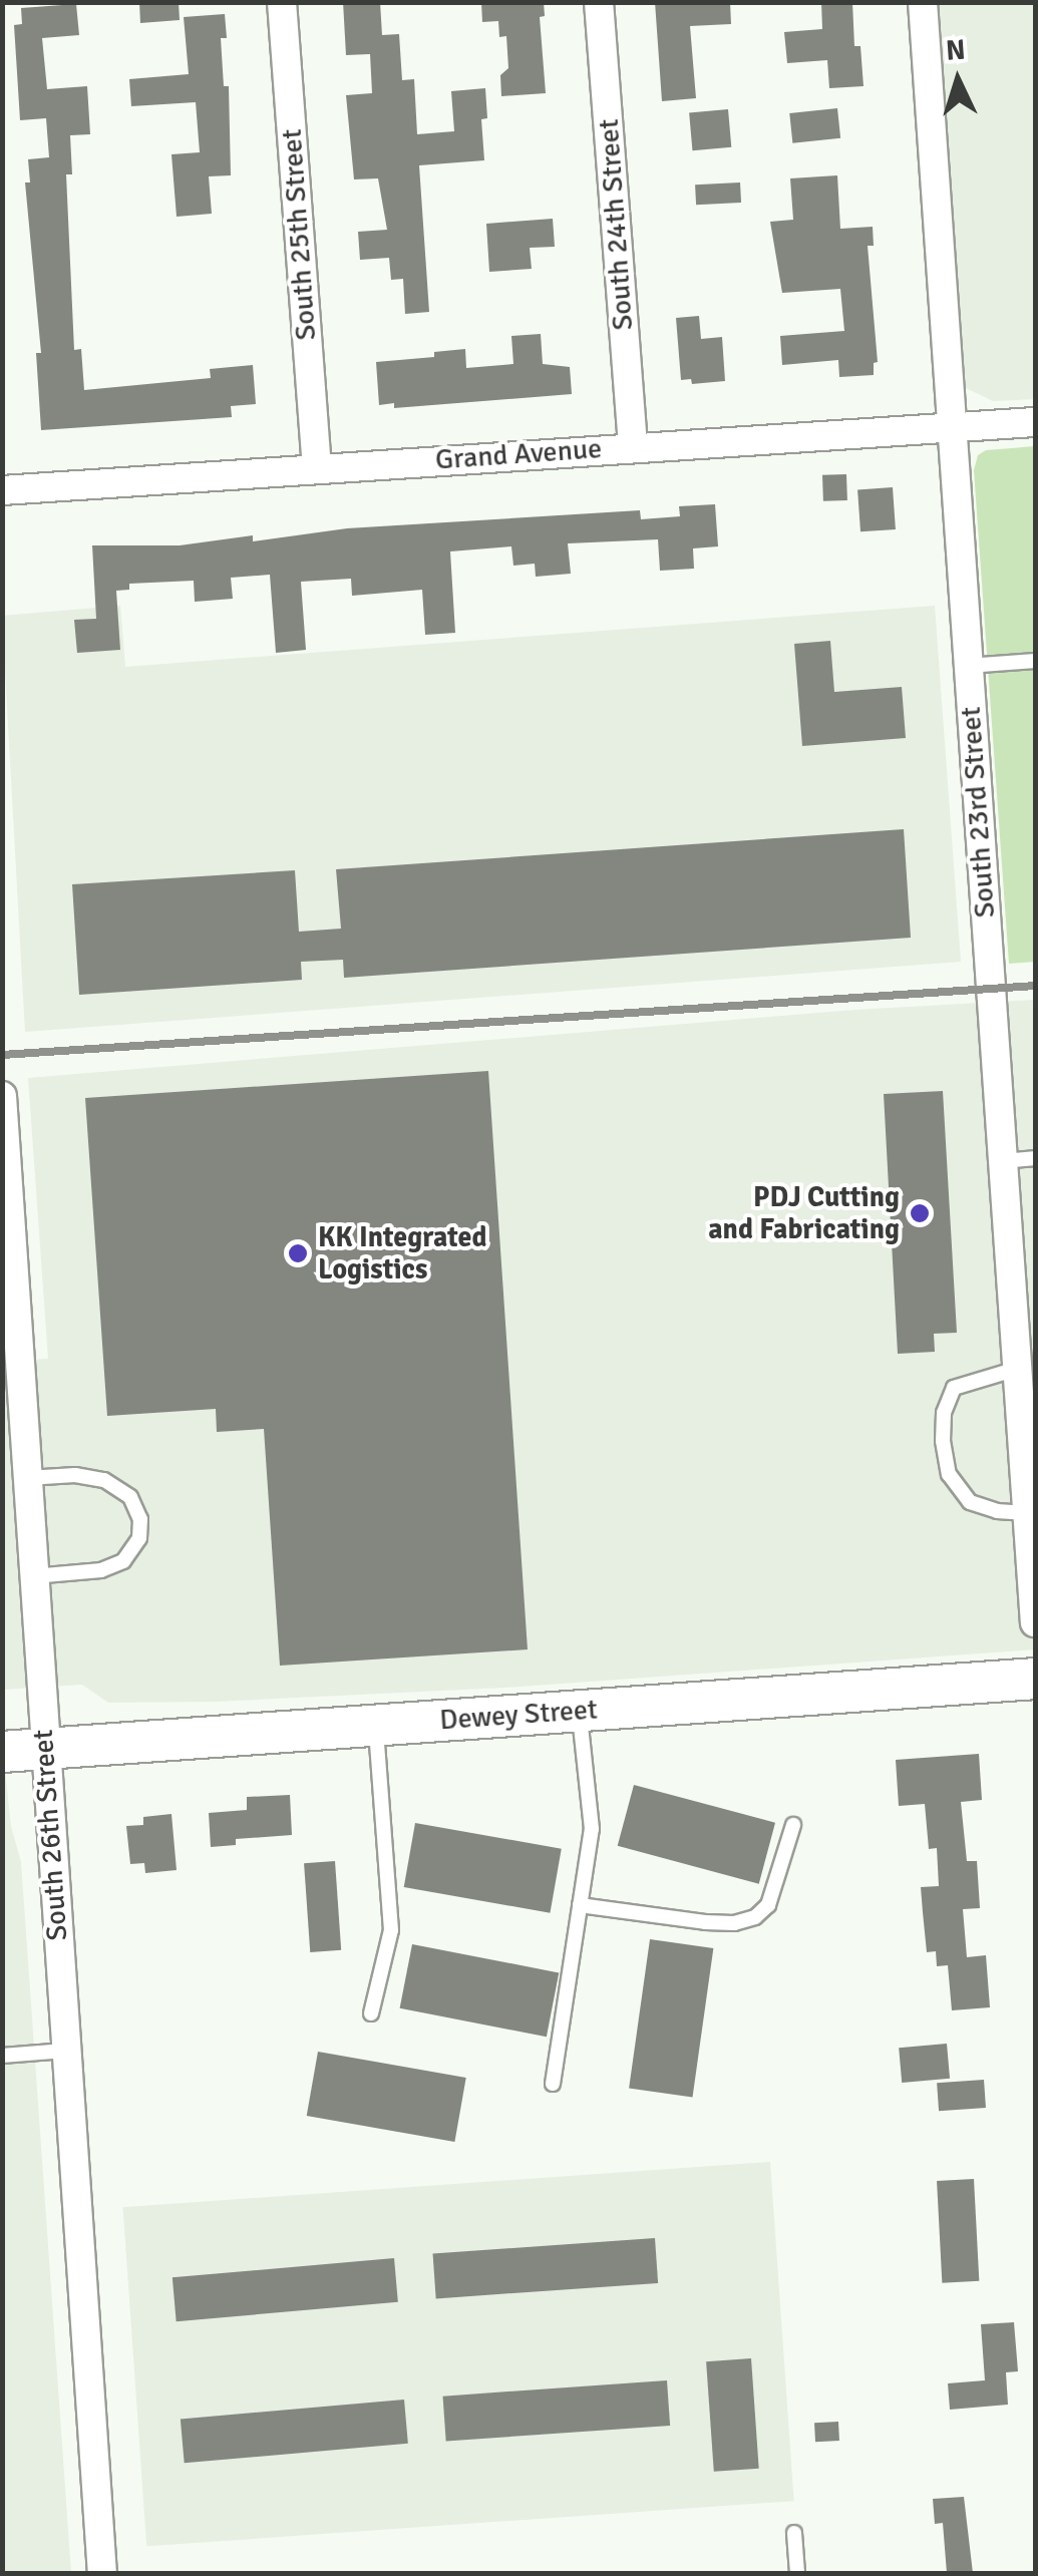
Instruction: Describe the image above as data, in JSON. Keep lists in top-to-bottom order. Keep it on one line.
{"streets":{"street":["South 24th Street","South 25th Street","Grand Avenue","South 23rd Street","Dewey Street","South 26th Street"]},"crossings":[["South 24th Street","Grand Avenue"],["South 25th Street","Grand Avenue"],["Grand Avenue","South 23rd Street"],["Dewey Street","South 26th Street"]],"places":["PDJ Cutting and Fabricating","KK Integrated Logistics"],"north":"top"}
